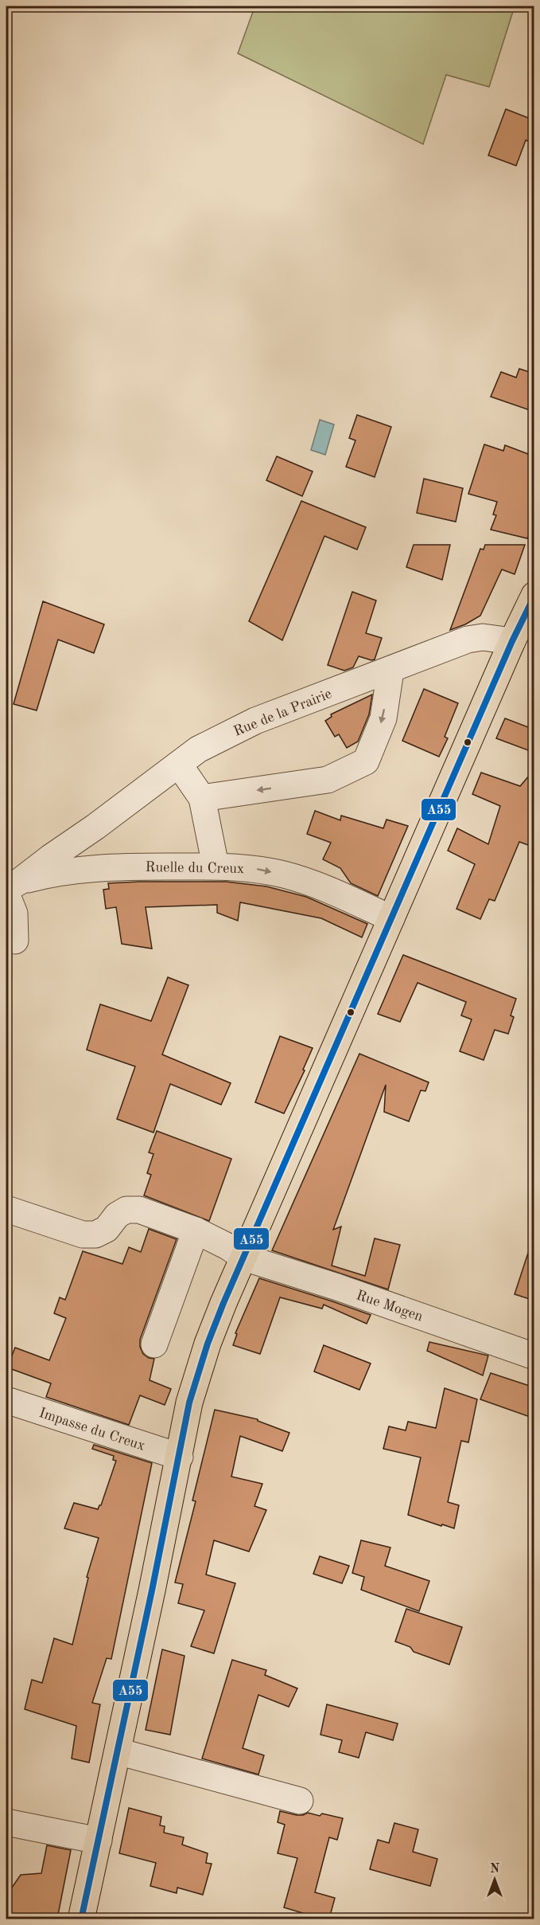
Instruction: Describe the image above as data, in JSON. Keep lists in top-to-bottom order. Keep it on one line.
{"streets":{"street":["Rue de la Prairie","Ruelle du Creux","Rue Mogen","Impasse du Creux"]},"crossings":[["Rue de la Prairie","Ruelle du Creux"]],"one_way":["Ruelle du Creux"],"lines":["transit line A55"],"north":"top"}
